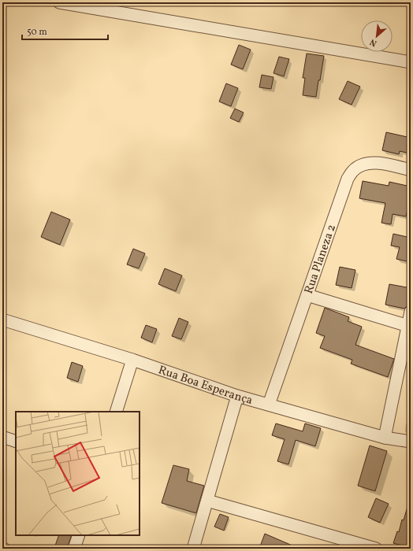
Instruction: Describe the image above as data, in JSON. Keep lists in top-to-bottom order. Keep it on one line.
{"streets":{"street":["Rua Planeza 2","Rua Boa Esperança"]},"crossings":[["Rua Planeza 2","Rua Boa Esperança"]],"scale_bar":"50 m","north":"bottom left"}
